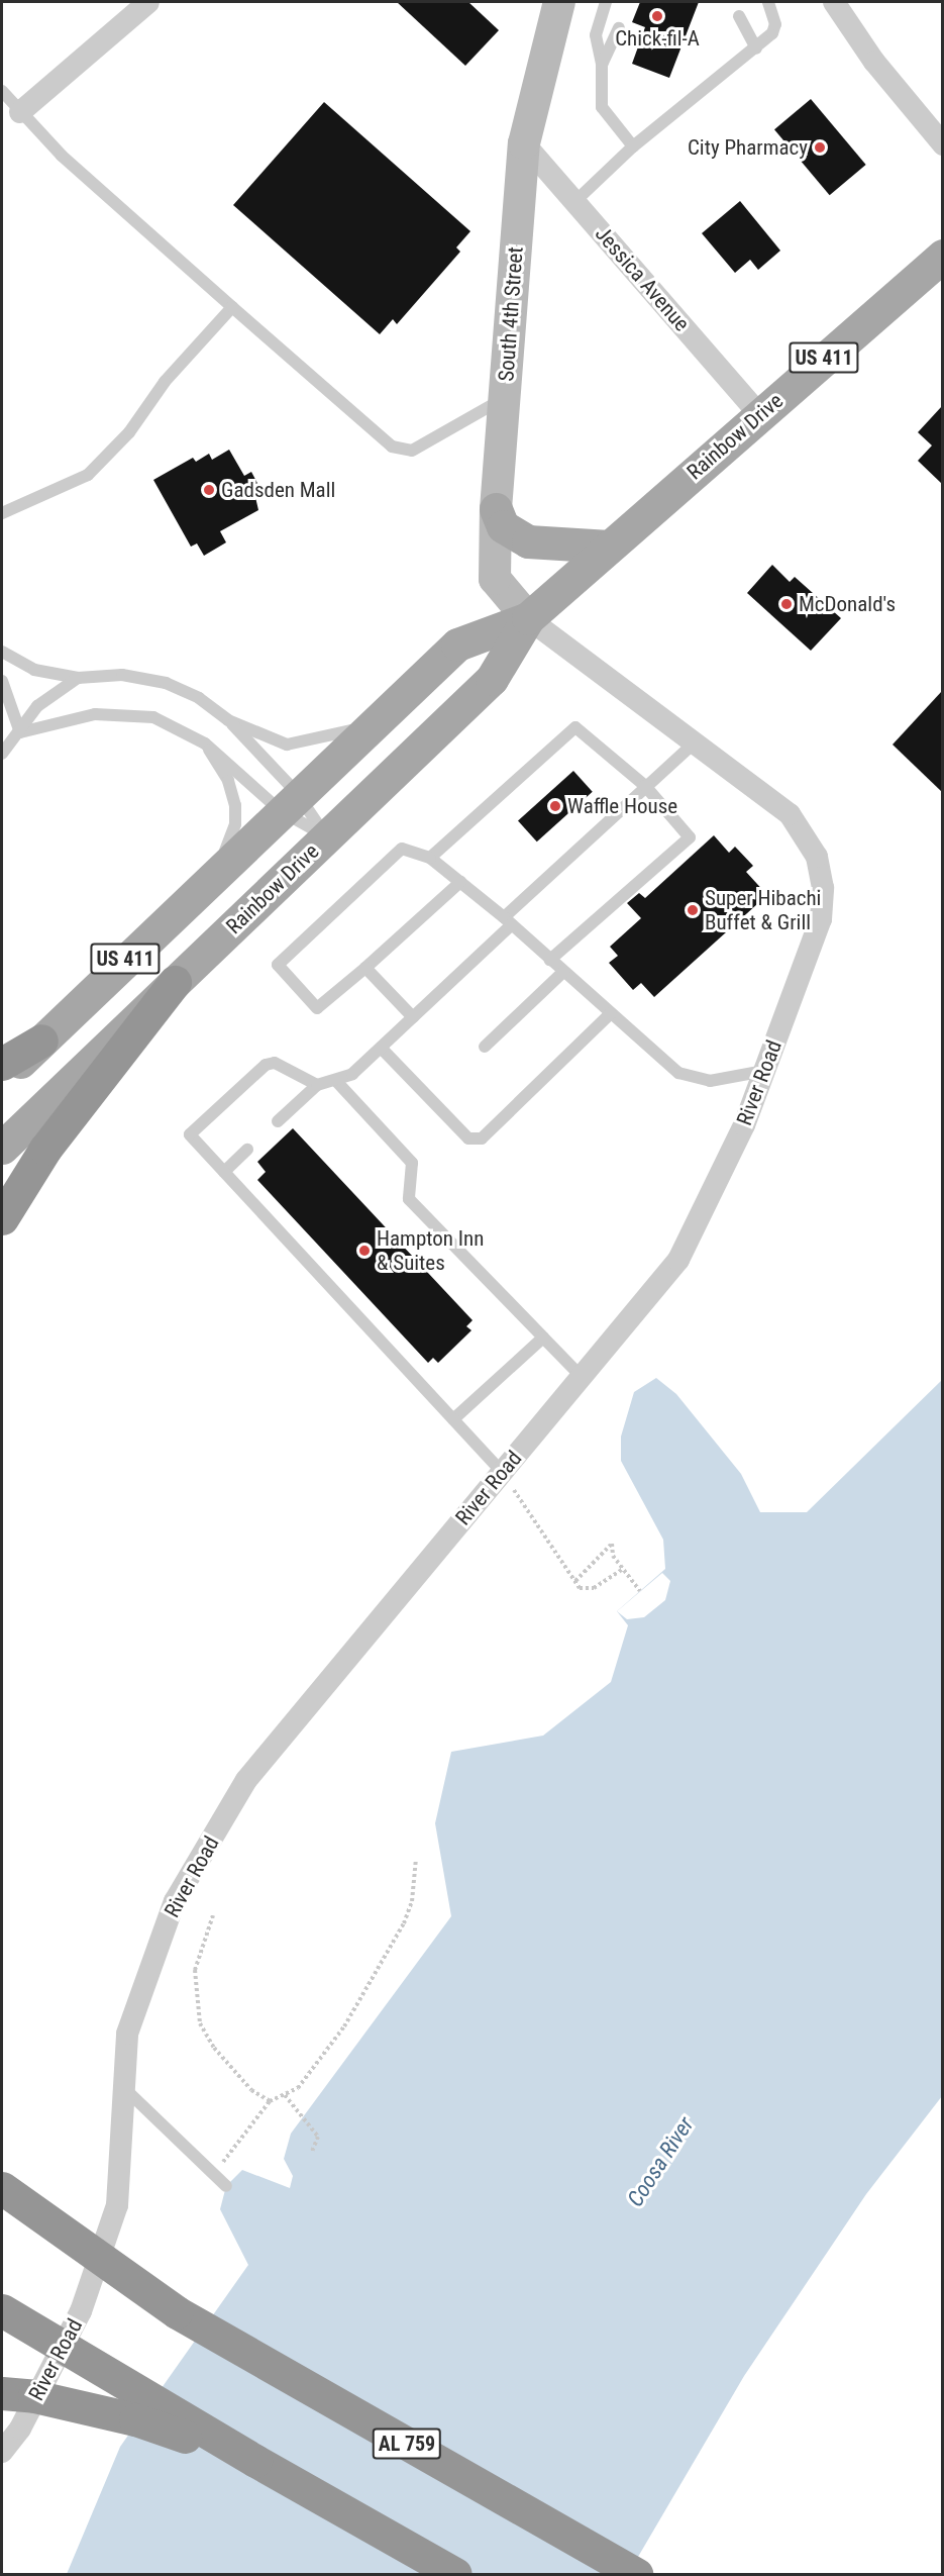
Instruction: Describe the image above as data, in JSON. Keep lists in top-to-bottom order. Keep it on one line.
{"streets":{"highway":["AL 759"],"main road":["US 411","Rainbow Drive"],"street":["Jessica Avenue","South 4th Street","River Road"]},"crossings":[["Jessica Avenue","South 4th Street"],["Jessica Avenue","Rainbow Drive"],["South 4th Street","Rainbow Drive"],["South 4th Street","River Road"],["Rainbow Drive","River Road"]],"water":["Coosa River"],"places":["Chick-fil-A","City Pharmacy","Gadsden Mall","McDonald's","Waffle House","Super Hibachi Buffet & Grill","Hampton Inn & Suites"]}
